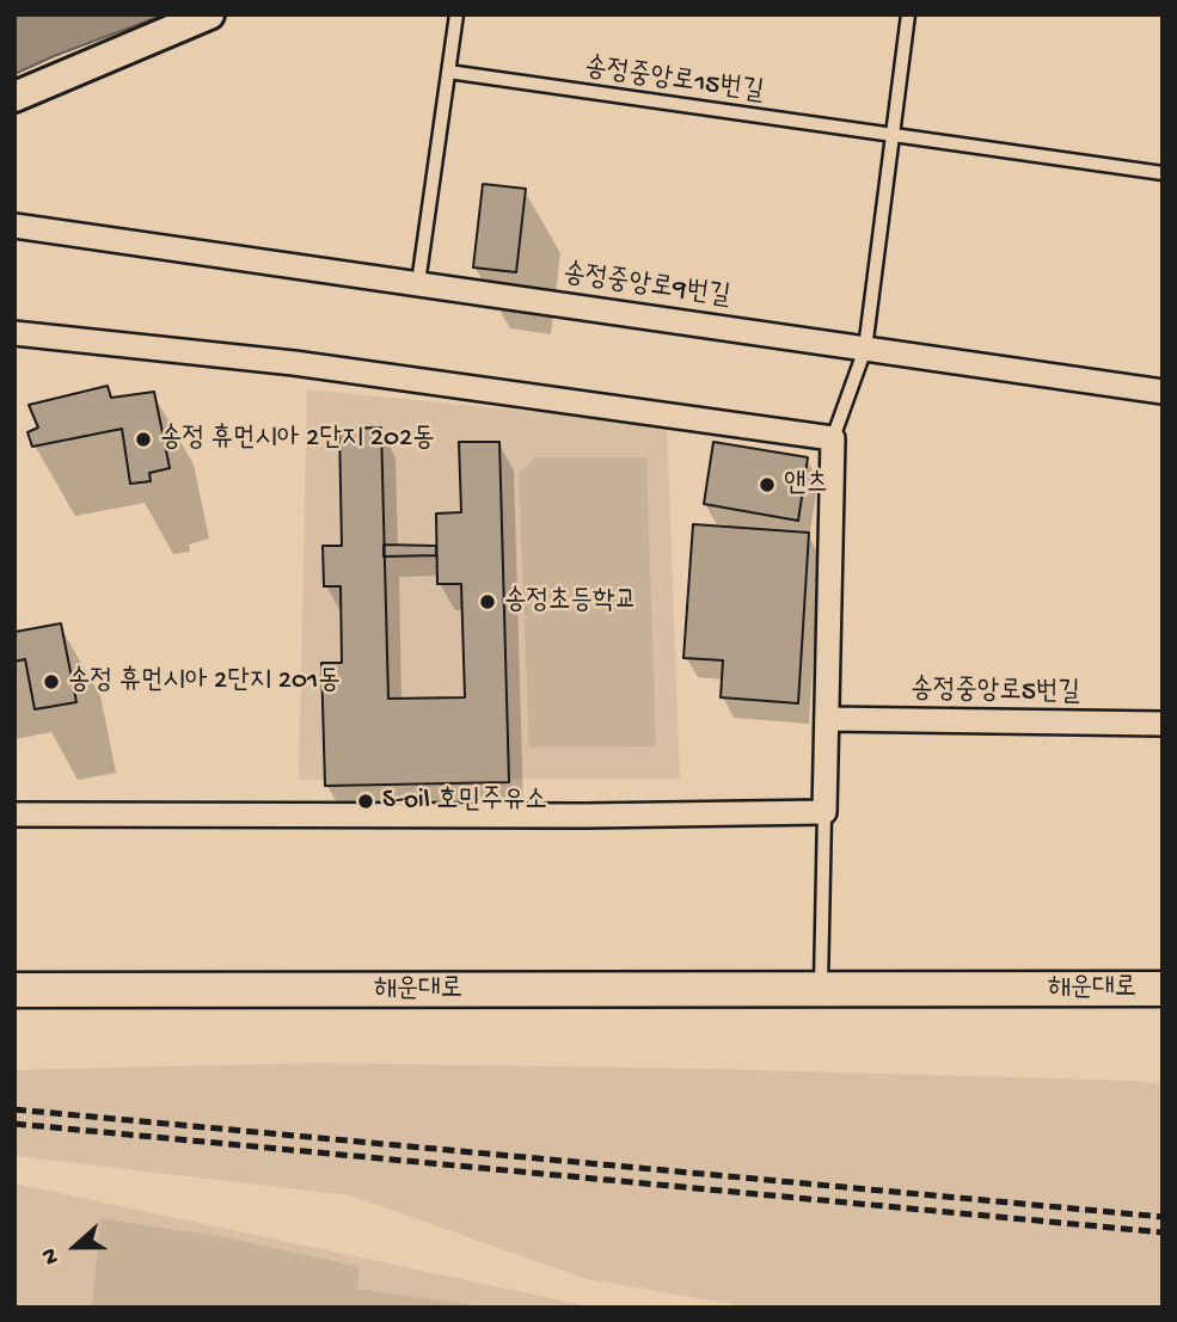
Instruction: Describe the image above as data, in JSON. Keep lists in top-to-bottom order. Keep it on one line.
{"streets":{"main road":["해운대로"],"street":["송정중앙로9번길","송정중앙로5번길"],"lane":["송정중앙로15번길"]},"places":["송정 휴먼시아 2단지 202동","앤츠","송정초등학교","송정 휴먼시아 2단지 201동","S-oil 호민주유소"],"north":"left"}
